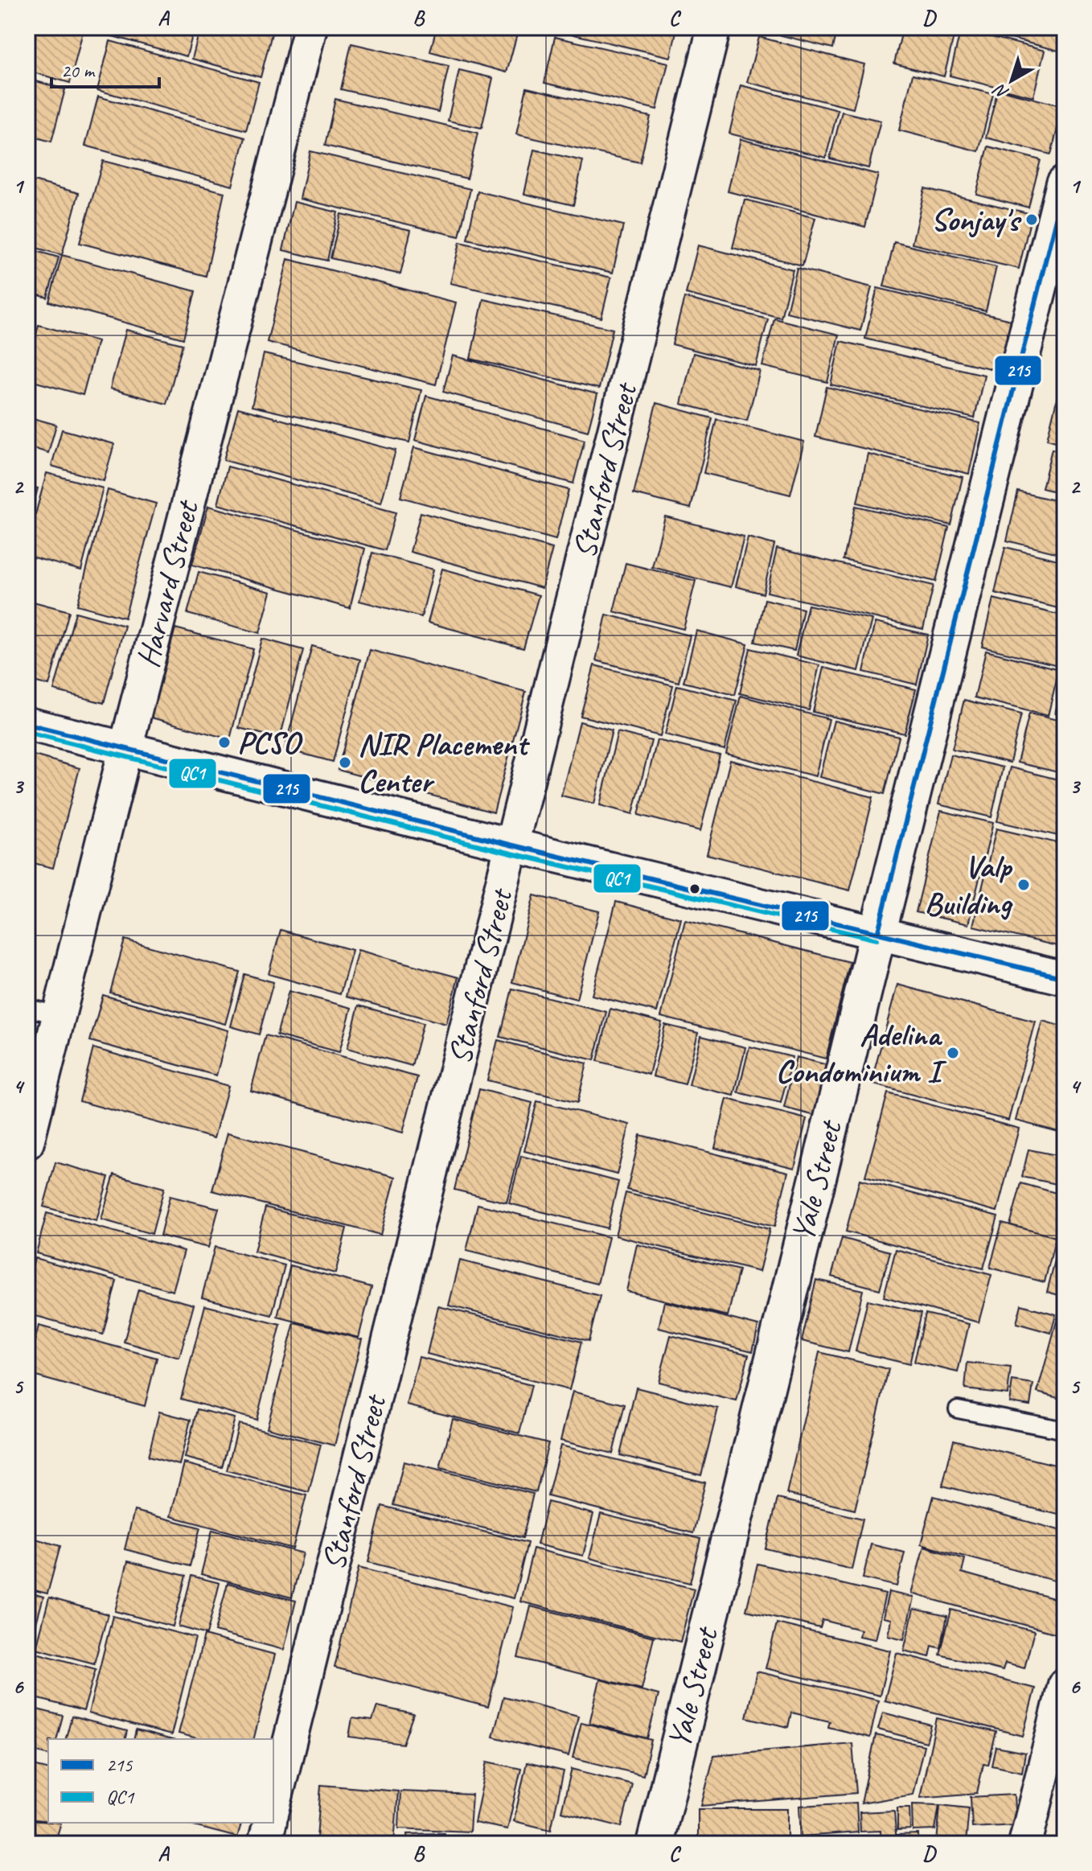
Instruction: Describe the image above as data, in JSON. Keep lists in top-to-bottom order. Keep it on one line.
{"streets":{"street":["Stanford Street","Harvard Street","Yale Street"]},"places":["Sonjay's","PCSO","NIR Placement Center","Valp Building","Adelina Condominium I"],"lines":["transit line 215","transit line QC1"],"legend":["215","QC1"],"scale_bar":"20 m","north":"bottom left","grid":{"columns":["A","B","C","D"],"rows":["1","2","3","4","5","6"]}}
